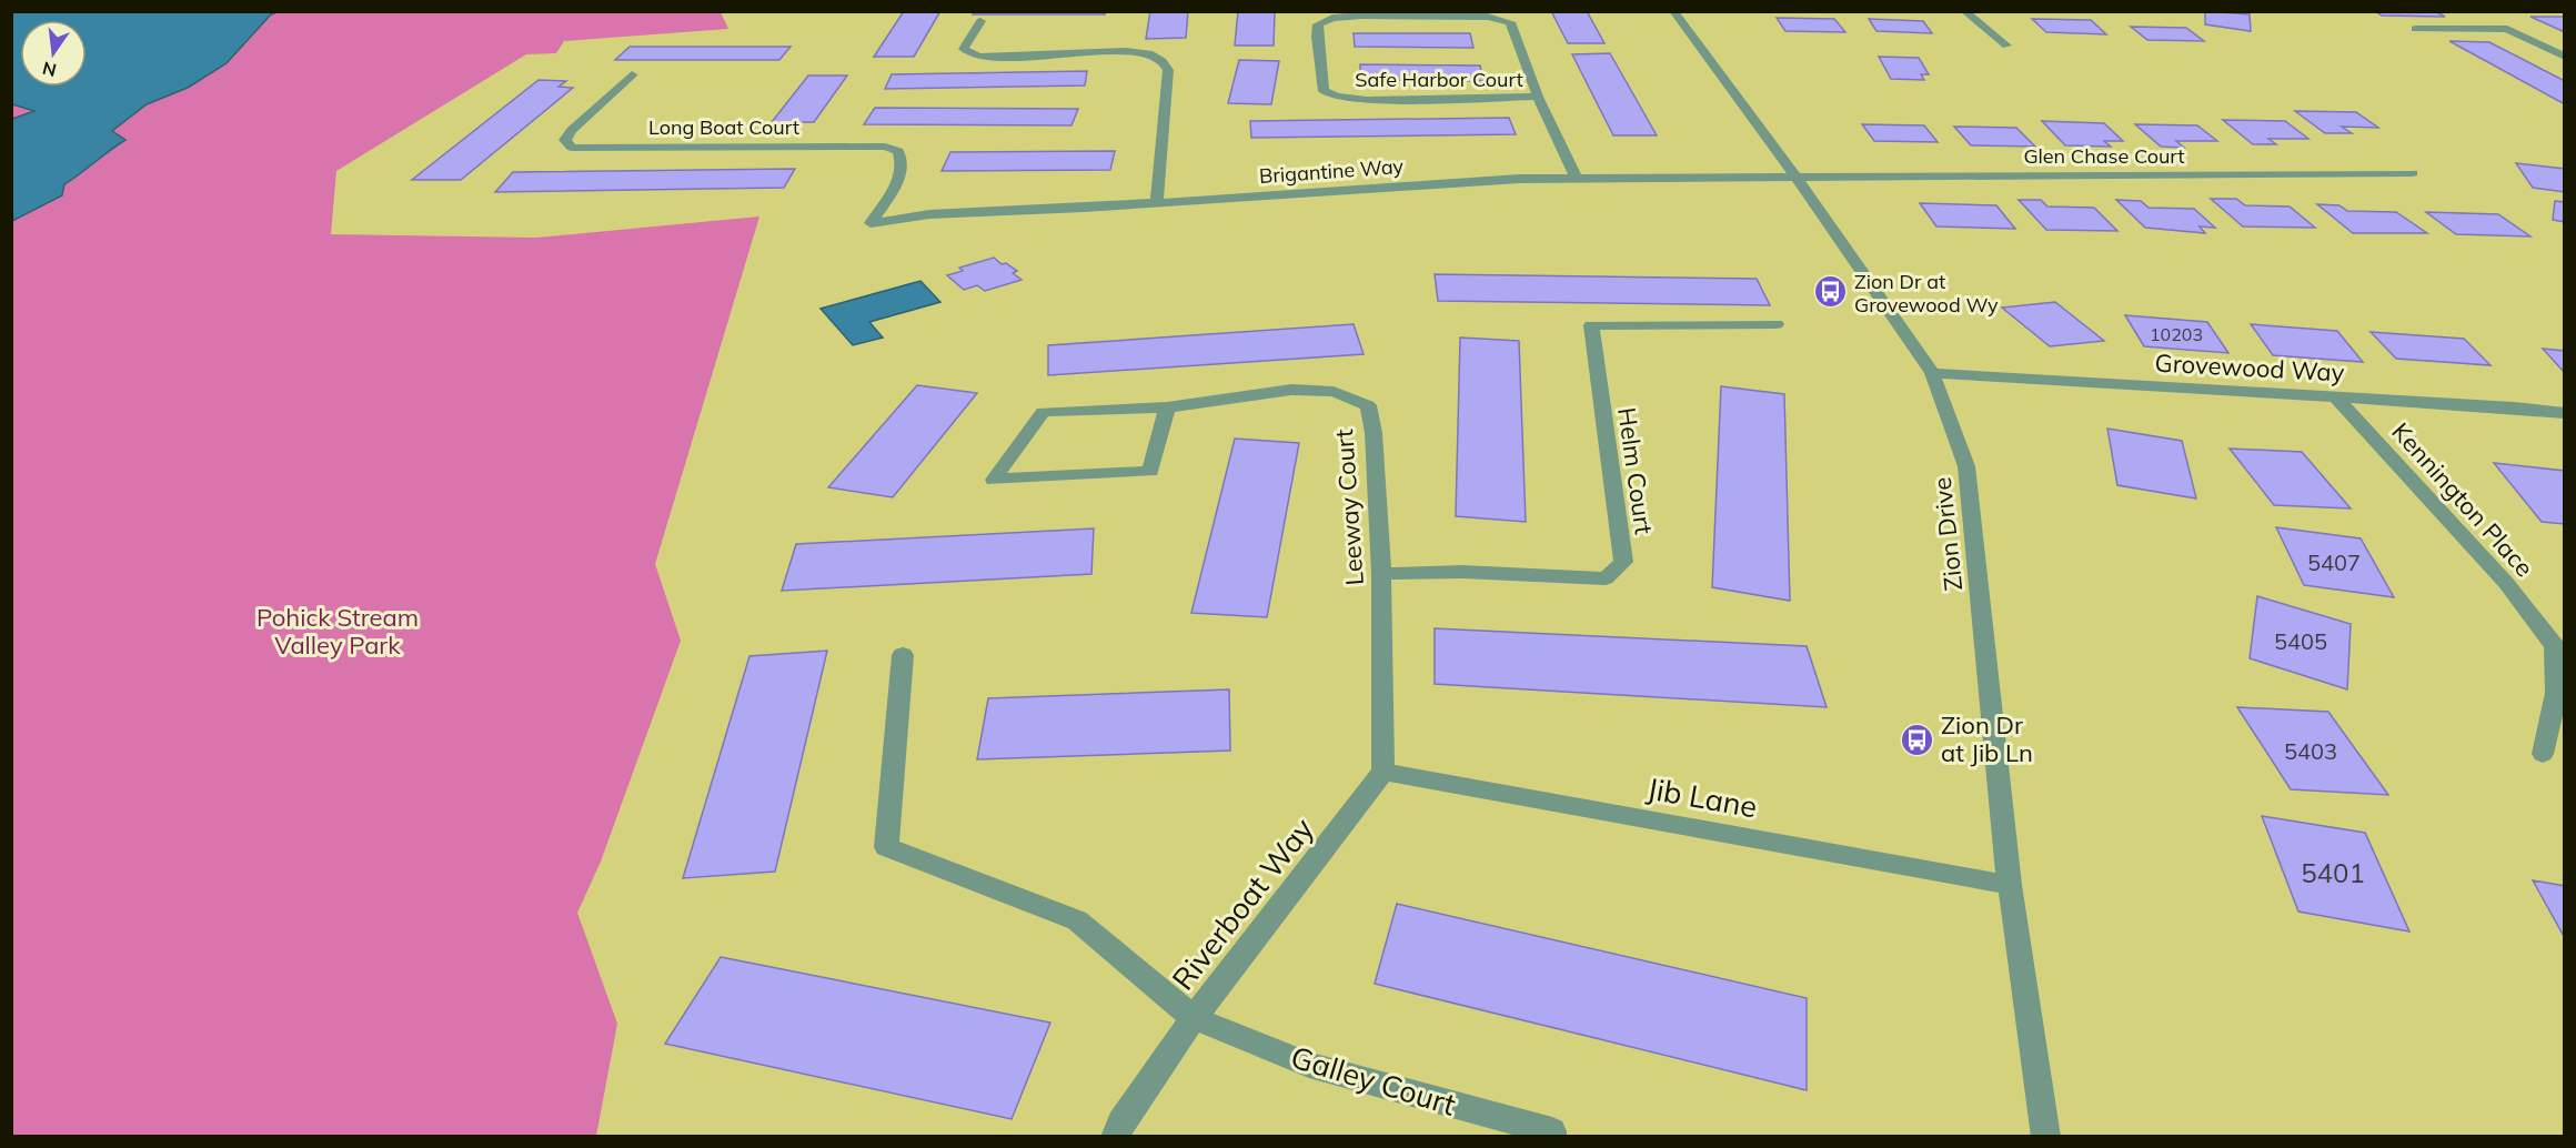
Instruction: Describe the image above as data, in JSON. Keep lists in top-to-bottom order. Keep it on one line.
{"streets":{"street":["Safe Harbor Court","Long Boat Court","Glen Chase Court","Brigantine Way","Grovewood Way","Helm Court","Kennington Place","Leeway Court","Zion Drive","Jib Lane","Riverboat Way","Galley Court"]},"crossings":[["Safe Harbor Court","Brigantine Way"],["Long Boat Court","Brigantine Way"],["Glen Chase Court","Brigantine Way"],["Glen Chase Court","Zion Drive"],["Brigantine Way","Zion Drive"],["Grovewood Way","Kennington Place"],["Grovewood Way","Zion Drive"],["Helm Court","Leeway Court"],["Leeway Court","Jib Lane"],["Leeway Court","Riverboat Way"],["Zion Drive","Jib Lane"],["Jib Lane","Riverboat Way"],["Riverboat Way","Galley Court"]],"parks":["Pohick Stream Valley Park"],"places":{"bus stop":["Zion Dr at Grovewood Wy","Zion Dr at Jib Ln"]},"house_numbers":["10203","5407","5405","5403","5401"],"north":"bottom"}
